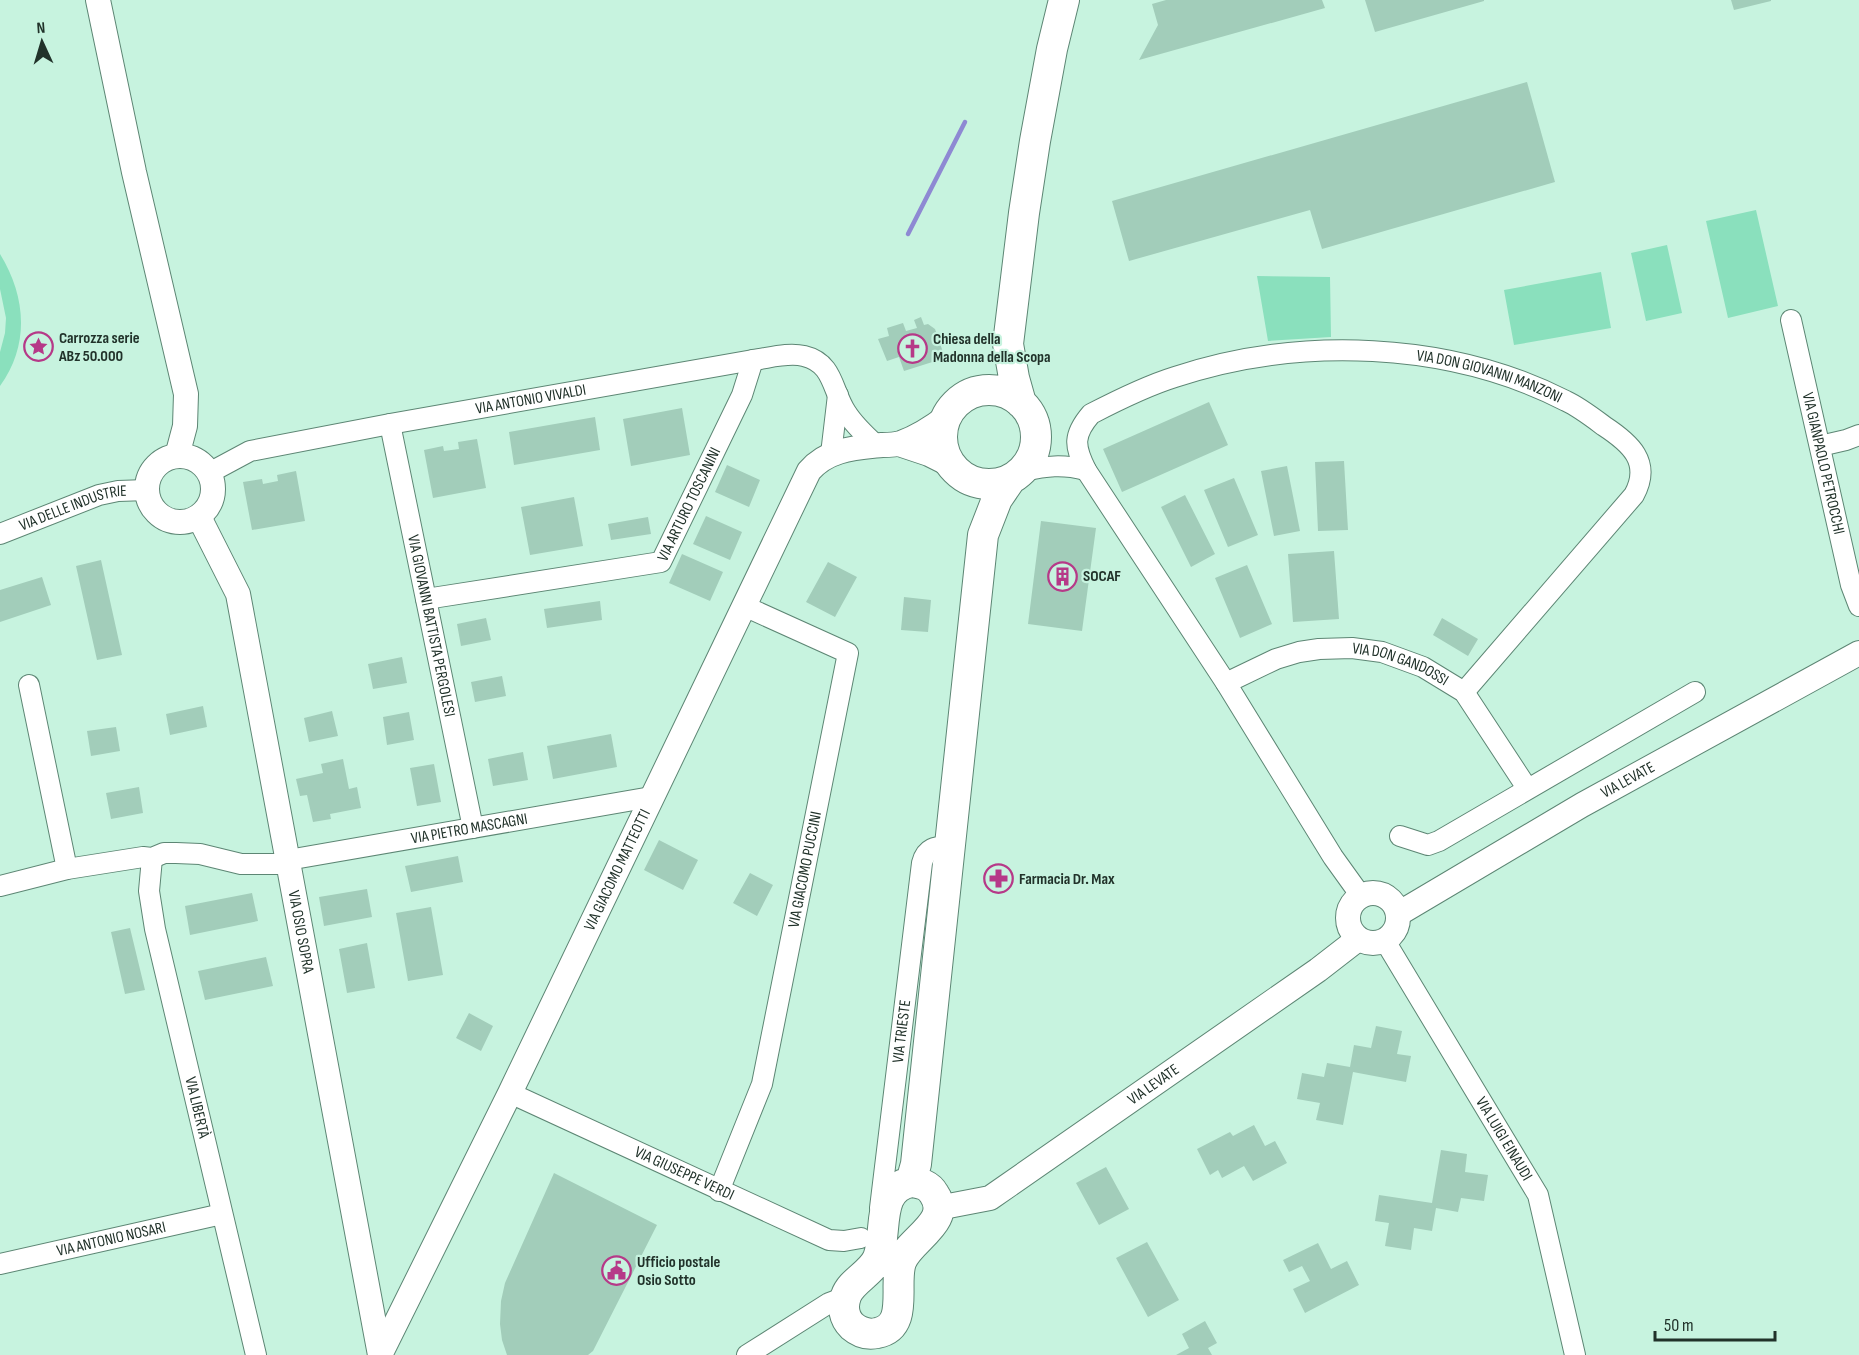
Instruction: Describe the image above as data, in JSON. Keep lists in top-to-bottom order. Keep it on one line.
{"streets":{"main road":["VIA TRIESTE"],"street":["VIA DON GIOVANNI MANZONI","VIA ANTONIO VIVALDI","VIA GIANPAOLO PETROCCHI","VIA ARTURO TOSCANINI","VIA DELLE INDUSTRIE","VIA GIOVANNI BATTISTA PERGOLESI","VIA DON GANDOSSI","VIA LEVATE","VIA PIETRO MASCAGNI","VIA GIACOMO MATTEOTTI","VIA GIACOMO PUCCINI","VIA OSIO SOPRA","VIA LIBERTÀ","VIA LUIGI EINAUDI","VIA GIUSEPPE VERDI","VIA ANTONIO NOSARI"]},"crossings":[["VIA DON GIOVANNI MANZONI","VIA DON GANDOSSI"],["VIA DON GIOVANNI MANZONI","VIA LEVATE"],["VIA DON GIOVANNI MANZONI","VIA LUIGI EINAUDI"],["VIA ANTONIO VIVALDI","VIA ARTURO TOSCANINI"],["VIA ANTONIO VIVALDI","VIA DELLE INDUSTRIE"],["VIA ANTONIO VIVALDI","VIA GIOVANNI BATTISTA PERGOLESI"],["VIA ANTONIO VIVALDI","VIA GIACOMO MATTEOTTI"],["VIA ANTONIO VIVALDI","VIA OSIO SOPRA"],["VIA ARTURO TOSCANINI","VIA GIOVANNI BATTISTA PERGOLESI"],["VIA DELLE INDUSTRIE","VIA OSIO SOPRA"],["VIA GIOVANNI BATTISTA PERGOLESI","VIA PIETRO MASCAGNI"],["VIA LEVATE","VIA LUIGI EINAUDI"],["VIA PIETRO MASCAGNI","VIA GIACOMO MATTEOTTI"],["VIA PIETRO MASCAGNI","VIA OSIO SOPRA"],["VIA PIETRO MASCAGNI","VIA LIBERTÀ"],["VIA GIACOMO MATTEOTTI","VIA GIACOMO PUCCINI"],["VIA GIACOMO MATTEOTTI","VIA OSIO SOPRA"],["VIA GIACOMO MATTEOTTI","VIA GIUSEPPE VERDI"],["VIA GIACOMO PUCCINI","VIA GIUSEPPE VERDI"],["VIA TRIESTE","VIA GIUSEPPE VERDI"],["VIA LIBERTÀ","VIA ANTONIO NOSARI"]],"places":{"place":["Carrozza serie ABz 50.000"],"church":["Chiesa della Madonna della Scopa"],"building":["SOCAF"],"pharmacy":["Farmacia Dr. Max"],"public building":["Ufficio postale Osio Sotto"]},"scale_bar":"50 m","north":"top"}
